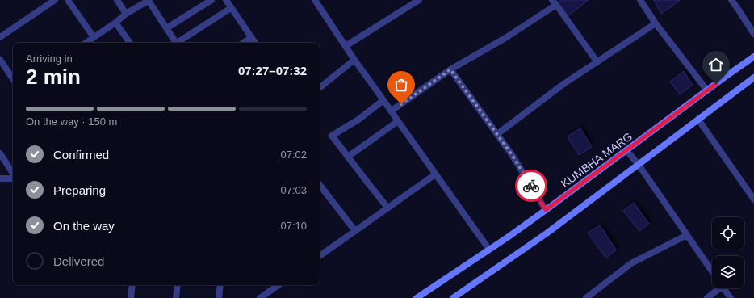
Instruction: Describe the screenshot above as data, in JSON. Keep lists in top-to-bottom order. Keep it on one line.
{"streets":{"street":["KUMBHA MARG"]},"page":{"heading":["2 min","Arriving in","07:27–07:32"],"bar":"On the way · 150 m","list":[["Confirmed","07:02"],["Preparing","07:03"],["On the way","07:10"],"Delivered"]}}
